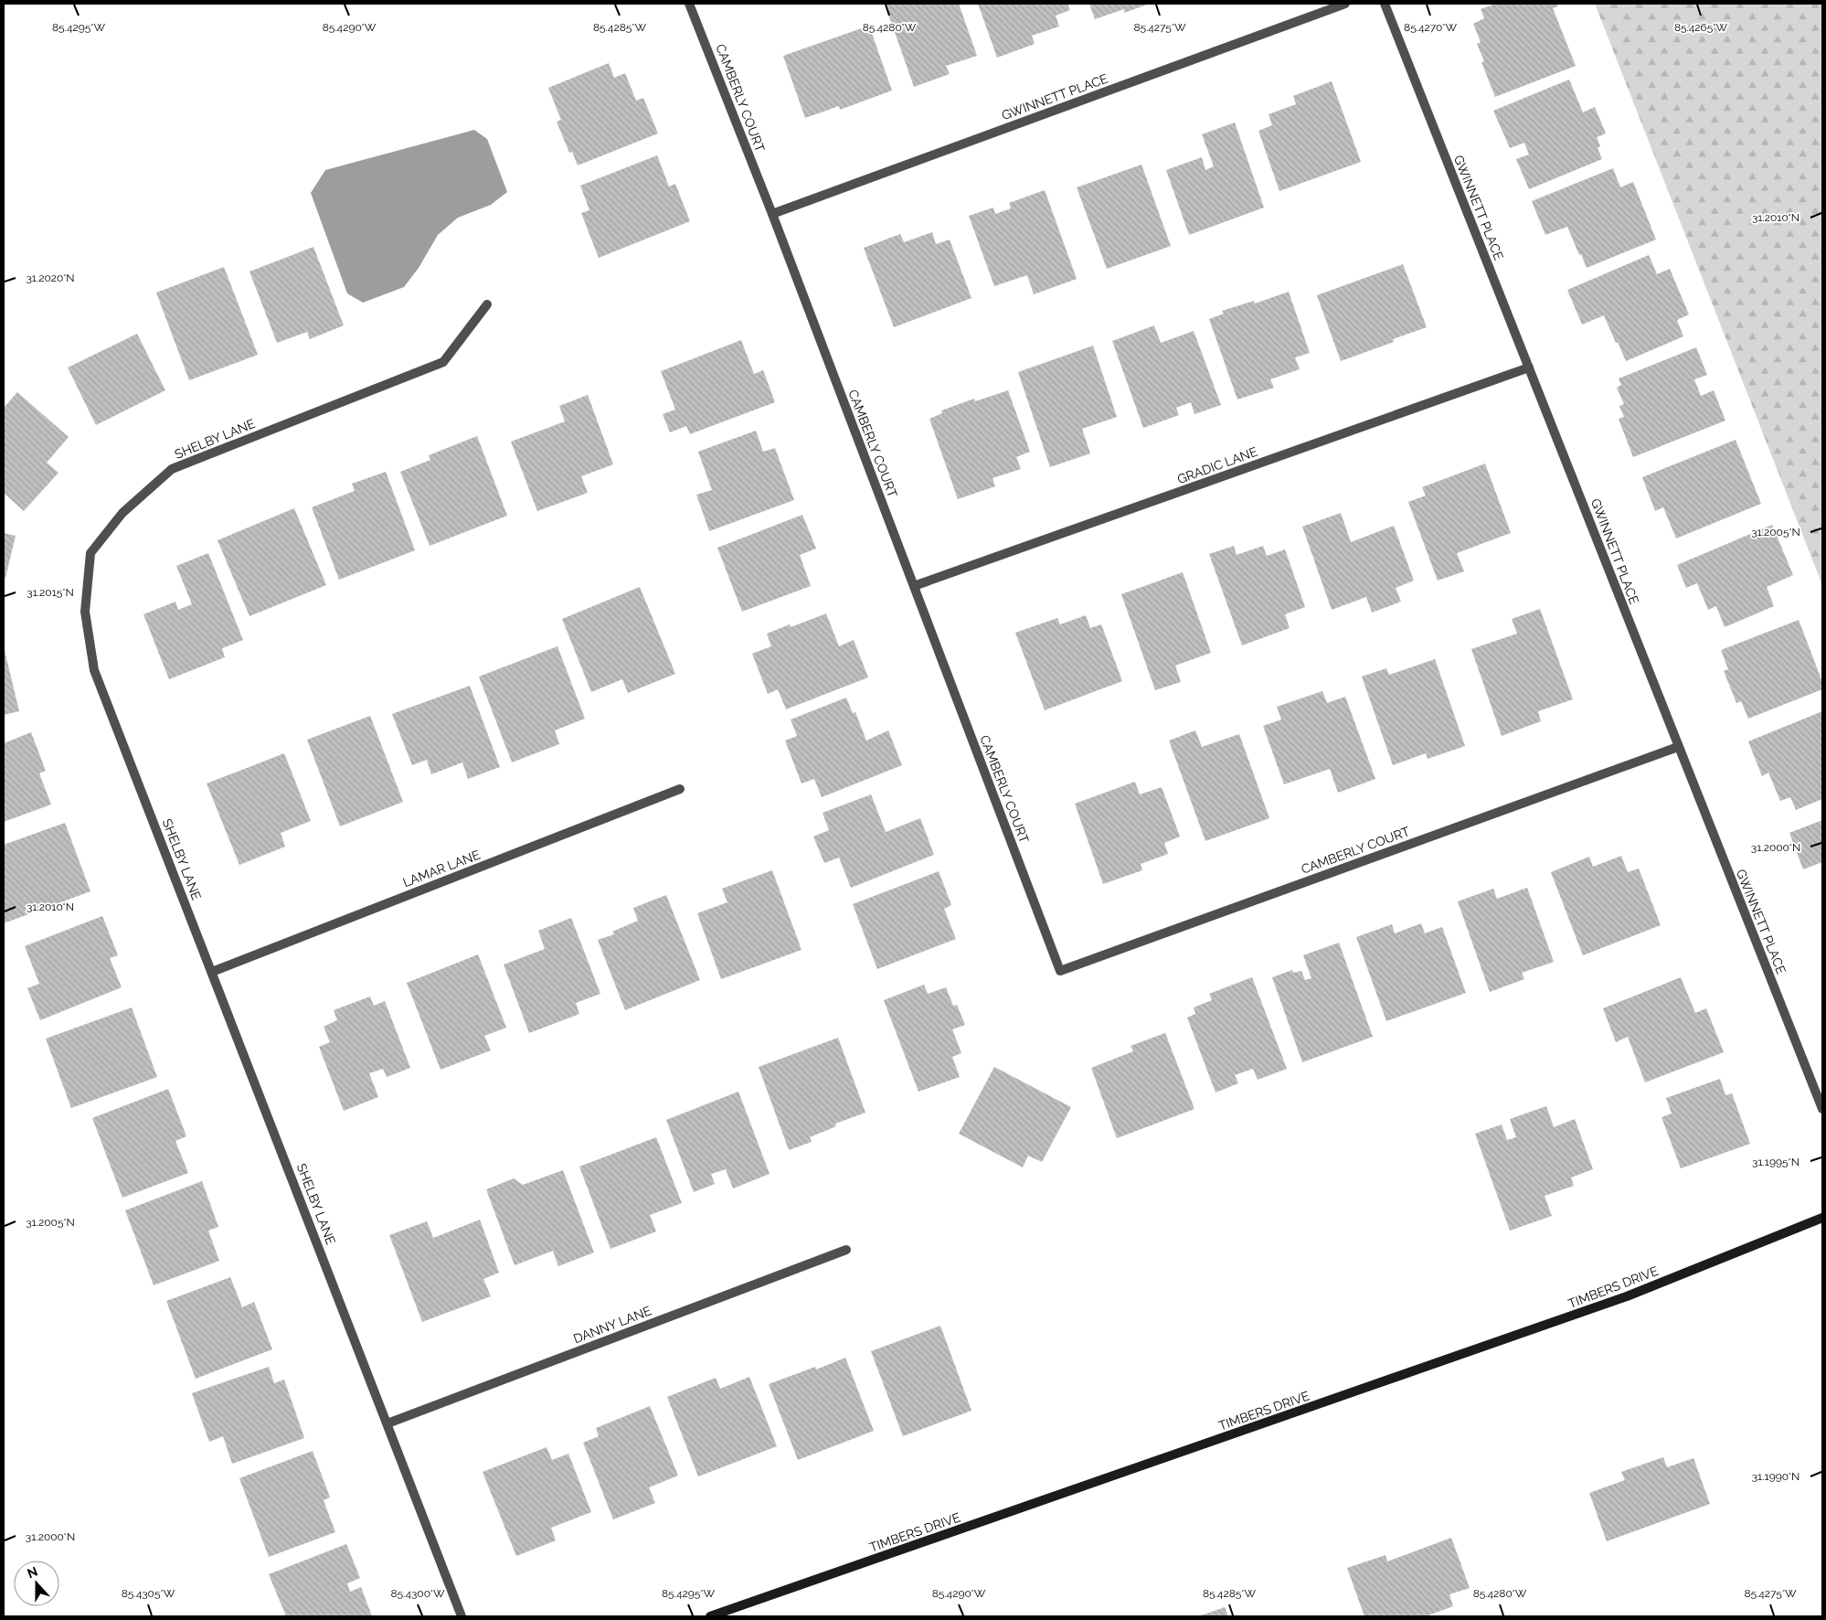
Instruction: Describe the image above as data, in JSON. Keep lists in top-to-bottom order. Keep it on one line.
{"streets":{"street":["GWINNETT PLACE","CAMBERLY COURT","SHELBY LANE","GRADIC LANE","LAMAR LANE","TIMBERS DRIVE","DANNY LANE"]},"crossings":[["GWINNETT PLACE","CAMBERLY COURT"],["GWINNETT PLACE","GRADIC LANE"],["CAMBERLY COURT","GRADIC LANE"],["SHELBY LANE","LAMAR LANE"],["SHELBY LANE","DANNY LANE"]],"north":"top","coordinates":["85.4295°W","85.4290°W","85.4285°W","85.4280°W","85.4275°W","85.4270°W","85.4265°W","31.2010°N","31.2020°N","31.2005°N","31.2015°N","31.2000°N","31.1995°N","31.1990°N","85.4305°W","85.4300°W"]}
